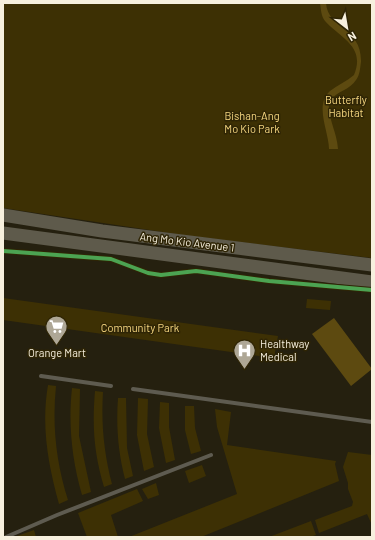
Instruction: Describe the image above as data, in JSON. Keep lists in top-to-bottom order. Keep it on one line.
{"streets":{"main road":["Ang Mo Kio Avenue 1"]},"parks":["Butterfly Habitat","Bishan-Ang Mo Kio Park","Community Park"],"places":{"supermarket":["Orange Mart"],"hospital":["Healthway Medical"]},"north":"bottom right"}
